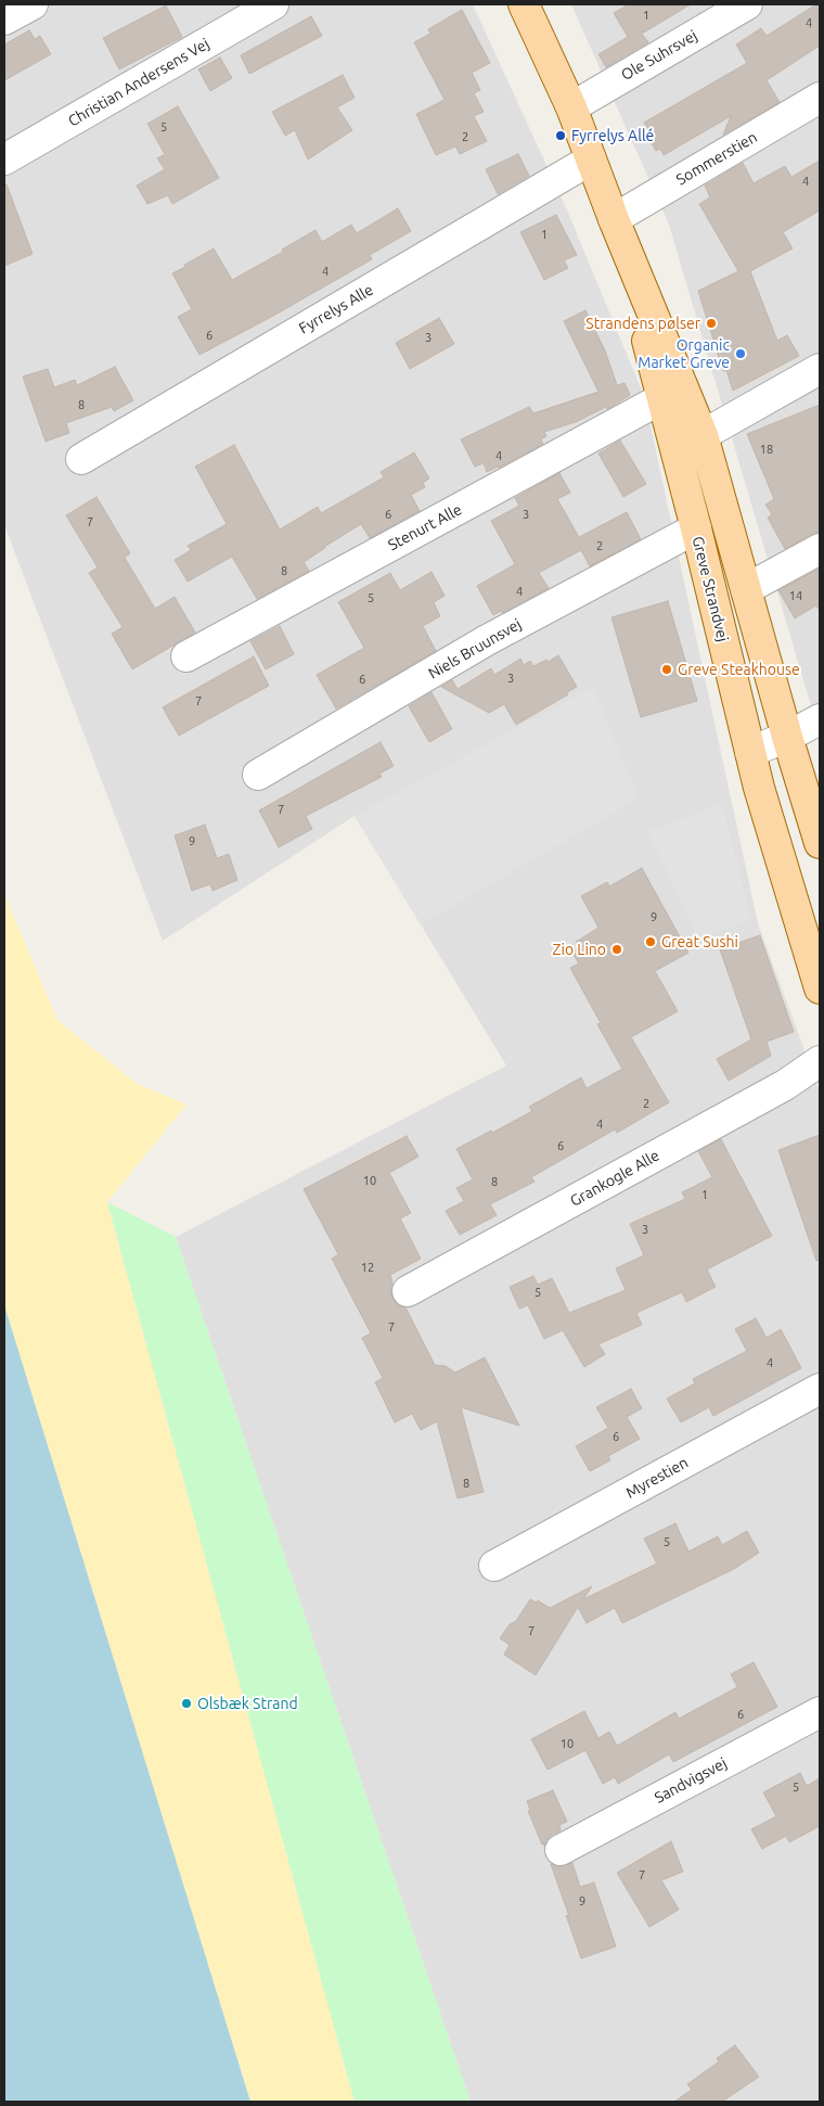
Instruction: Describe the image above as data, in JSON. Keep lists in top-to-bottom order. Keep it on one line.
{"streets":{"main road":["Greve Strandvej"],"street":["Ole Suhrsvej","Christian Andersens Vej","Sommerstien","Fyrrelys Alle","Stenurt Alle","Niels Bruunsvej","Grankogle Alle","Myrestien","Sandvigsvej"]},"crossings":[["Ole Suhrsvej","Greve Strandvej"],["Sommerstien","Greve Strandvej"],["Fyrrelys Alle","Greve Strandvej"],["Stenurt Alle","Greve Strandvej"],["Greve Strandvej","Niels Bruunsvej"]],"places":["Fyrrelys Allé","Strandens pølser","Organic Market Greve","Greve Steakhouse","Great Sushi","Zio Lino","Olsbæk Strand"],"house_numbers":["1","4","5","2","4","1","4","6","3","8","18","4","6","3","7","2","8","4","14","5","3","6","7","7","9","9","2","4","6","10","8","1","3","12","5","7","4","6","8","5","7","6","10","5","7","9"]}
